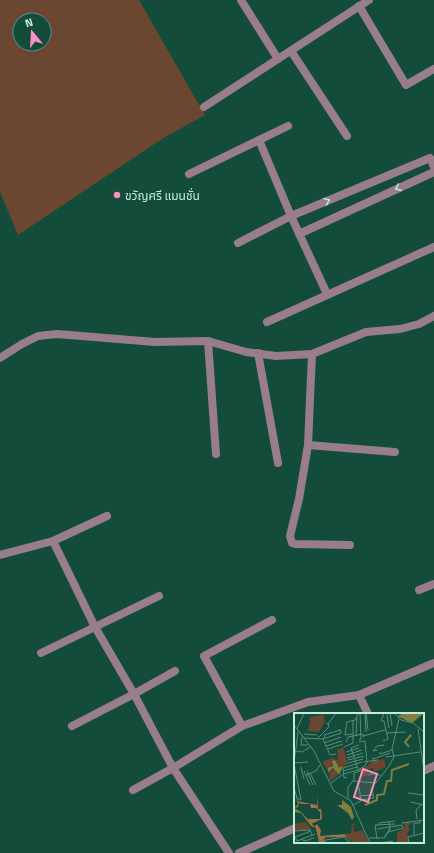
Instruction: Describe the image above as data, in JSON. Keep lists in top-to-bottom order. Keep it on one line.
{"places":["ขวัญศรี แมนชั่น"],"north":"top"}
